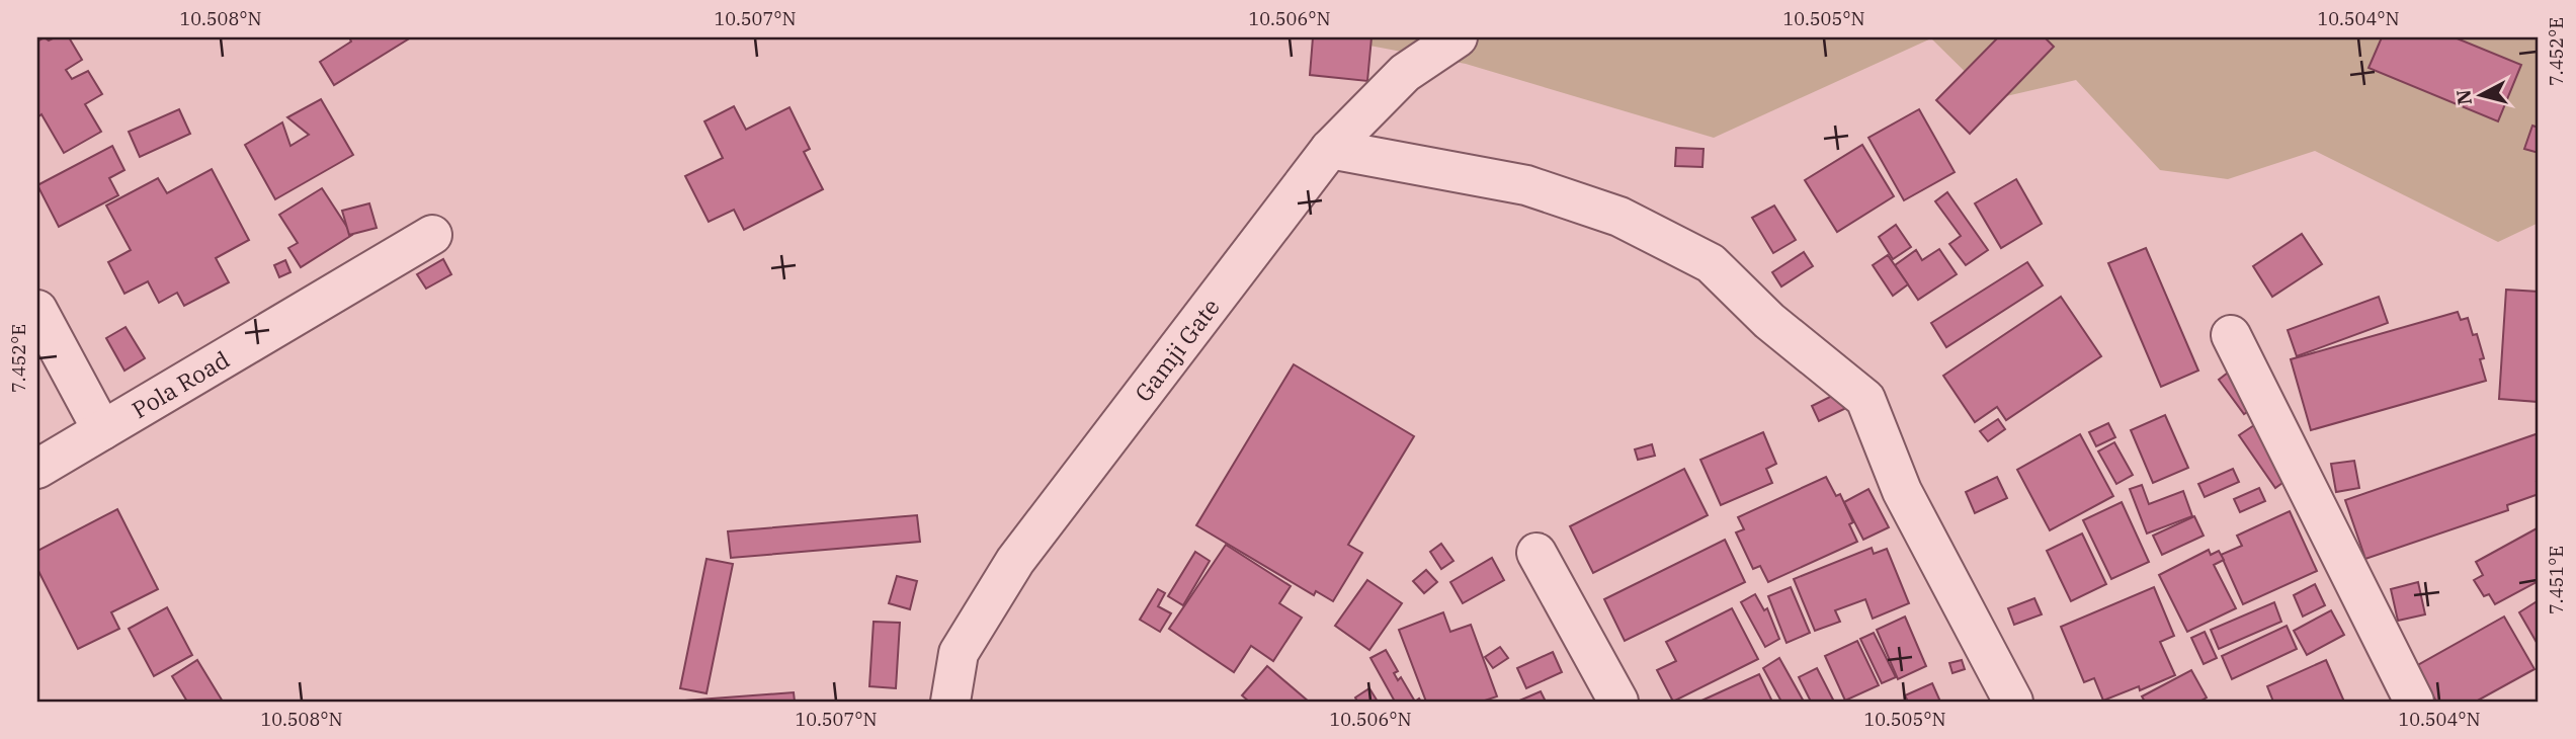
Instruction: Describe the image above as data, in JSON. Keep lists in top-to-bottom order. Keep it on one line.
{"streets":{"street":["Gamji Gate","Pola Road"]},"north":"left","coordinates":["10.508°N","10.507°N","10.506°N","10.505°N","10.504°N","7.452°E","7.451°E"]}
